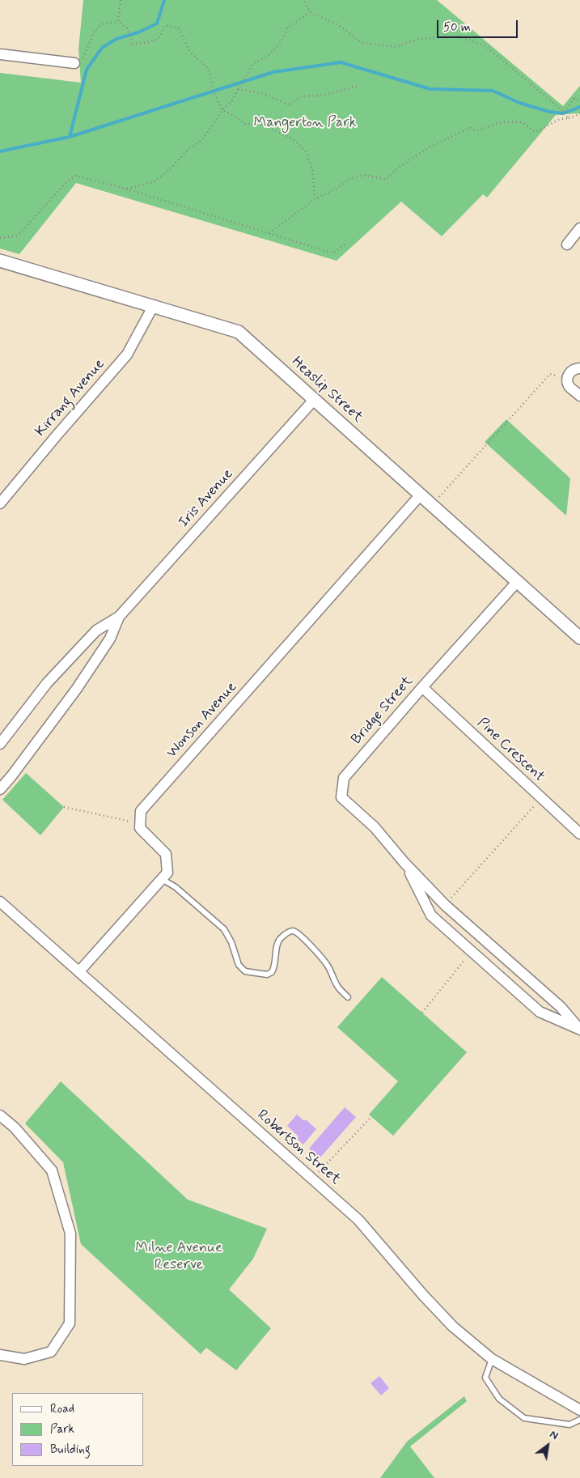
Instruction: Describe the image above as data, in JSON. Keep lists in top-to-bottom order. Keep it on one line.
{"streets":{"street":["Heaslip Street","Kirrang Avenue","Iris Avenue","Bridge Street","Wonson Avenue","Pine Crescent","Robertson Street"]},"crossings":[["Heaslip Street","Kirrang Avenue"],["Heaslip Street","Iris Avenue"],["Heaslip Street","Bridge Street"],["Heaslip Street","Wonson Avenue"],["Bridge Street","Pine Crescent"]],"parks":["Mangerton Park","Milne Avenue Reserve"],"legend":["Road","Park","Building"],"scale_bar":"50 m","north":"top right"}
